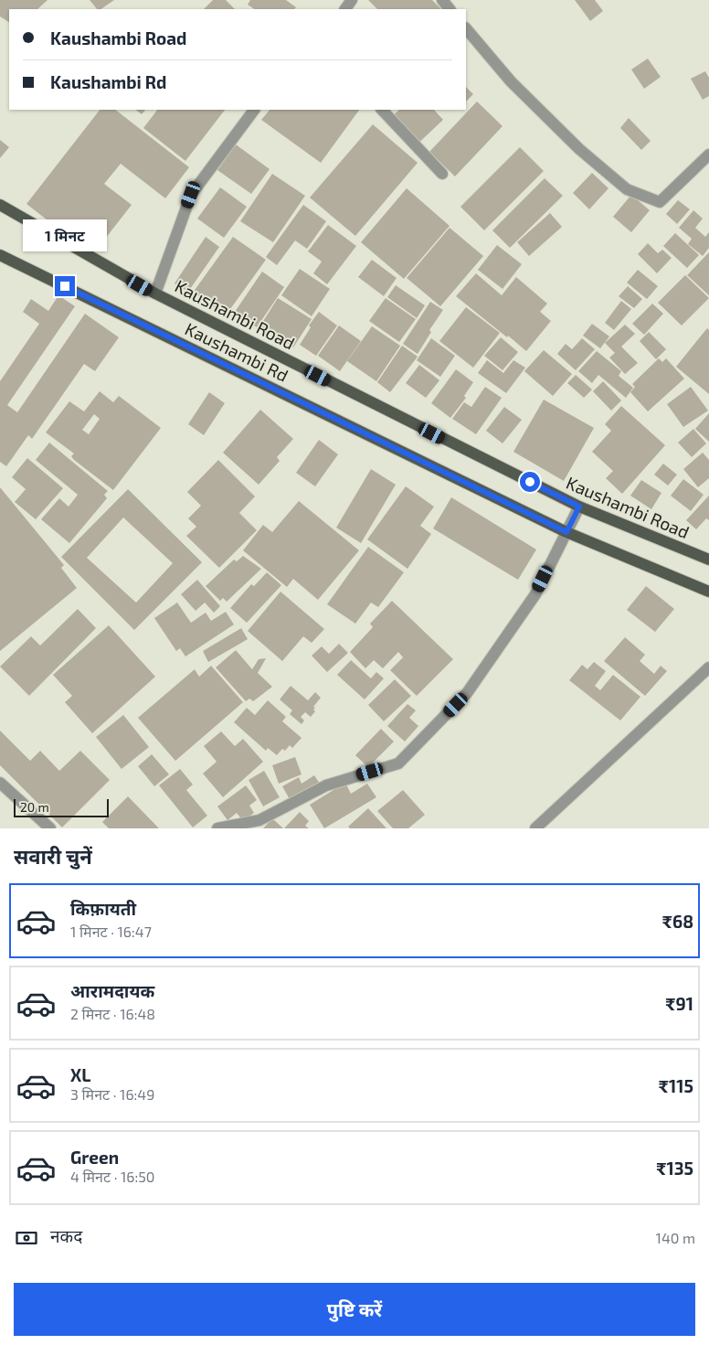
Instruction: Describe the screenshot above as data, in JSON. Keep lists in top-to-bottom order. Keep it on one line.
{"streets":{"main road":["Kaushambi Road","Kaushambi Rd"]},"scale_bar":"20 m","page":{"banner":["Kaushambi Road","Kaushambi Rd"],"bubble":"1 मिनट","scale":"20 m","heading":"सवारी चुनें","list":[{"name":"किफ़ायती","note":"1 मिनट · 16:47","value":"₹68"},{"name":"आरामदायक","note":"2 मिनट · 16:48","value":"₹91"},{"name":"XL","note":"3 मिनट · 16:49","value":"₹115"},{"name":"Green","note":"4 मिनट · 16:50","value":"₹135"}],"pay":["नकद","140 m"],"buttons":"पुष्टि करें"}}
